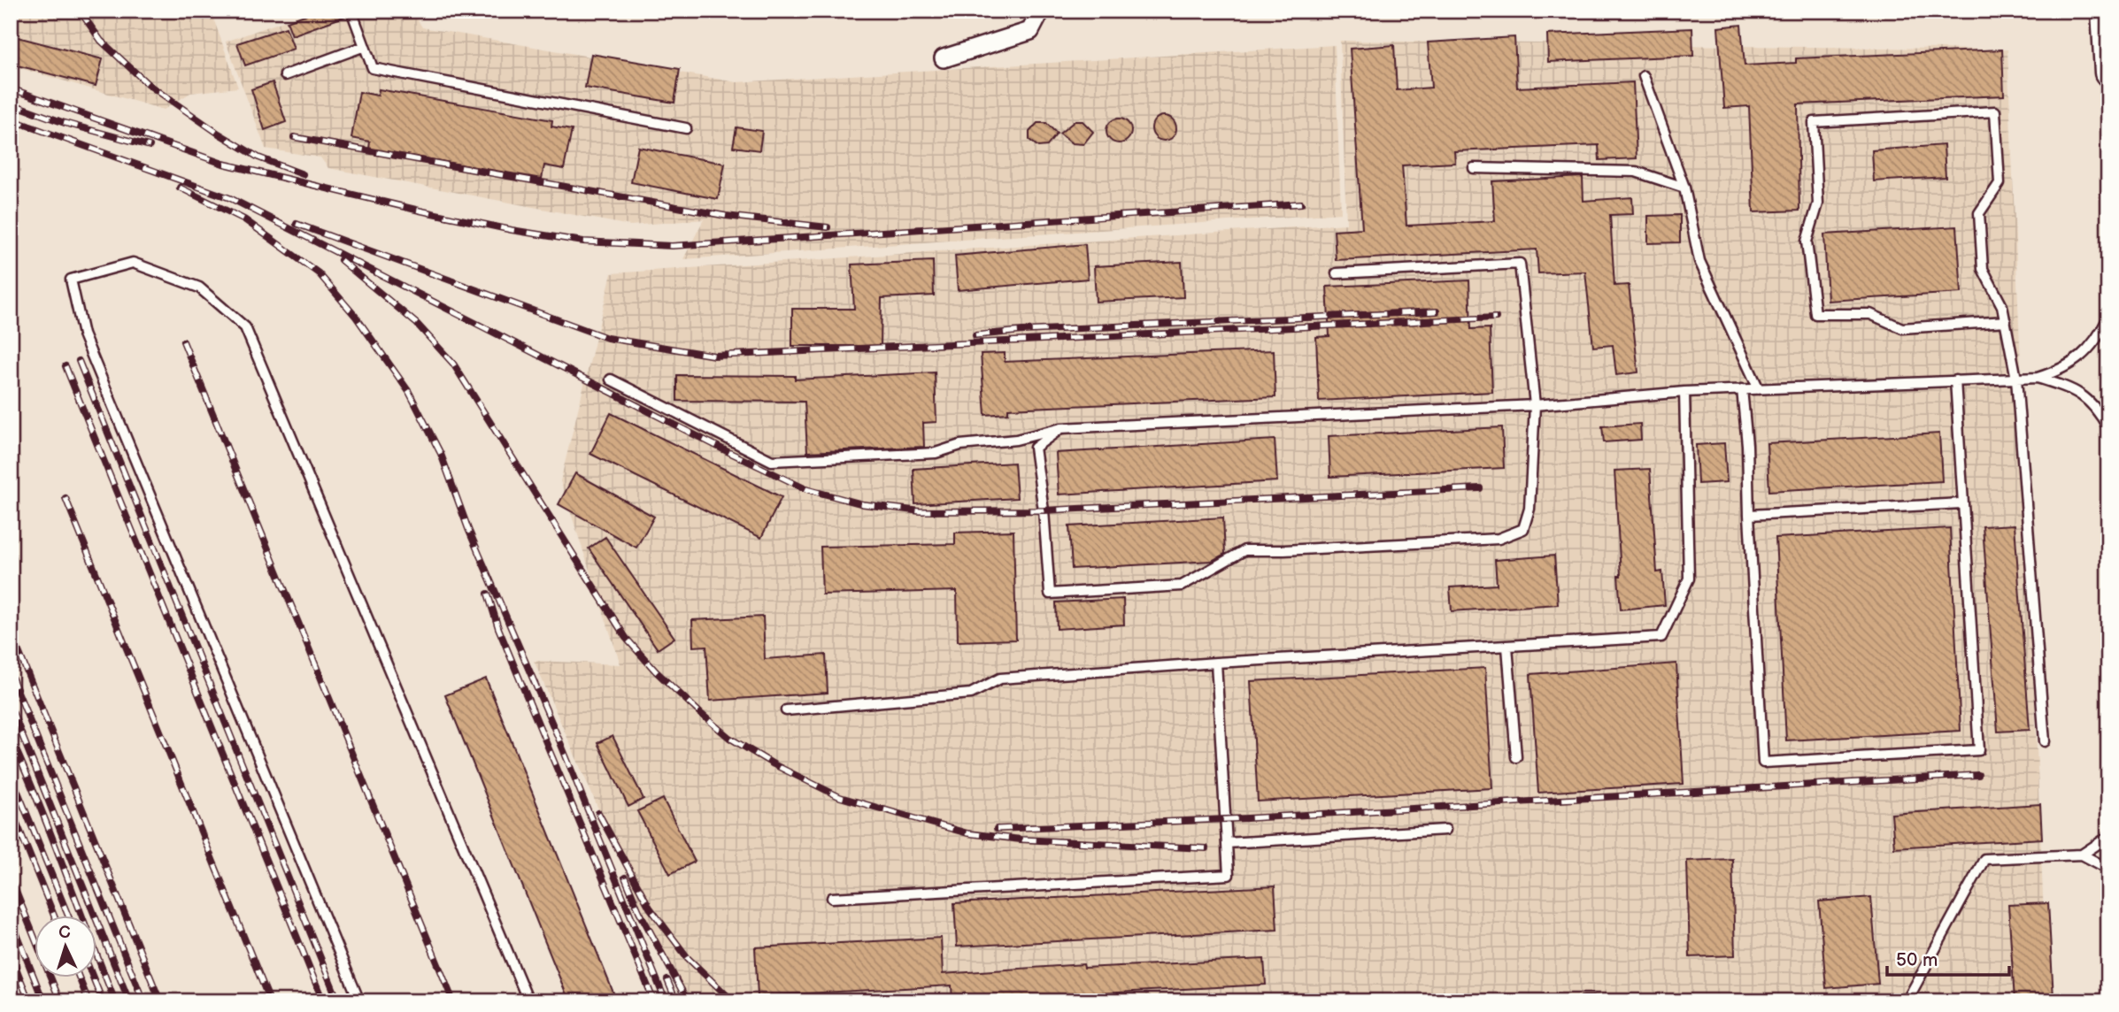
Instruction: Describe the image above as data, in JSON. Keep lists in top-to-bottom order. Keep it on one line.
{"scale_bar":"50 m","north":"top"}
